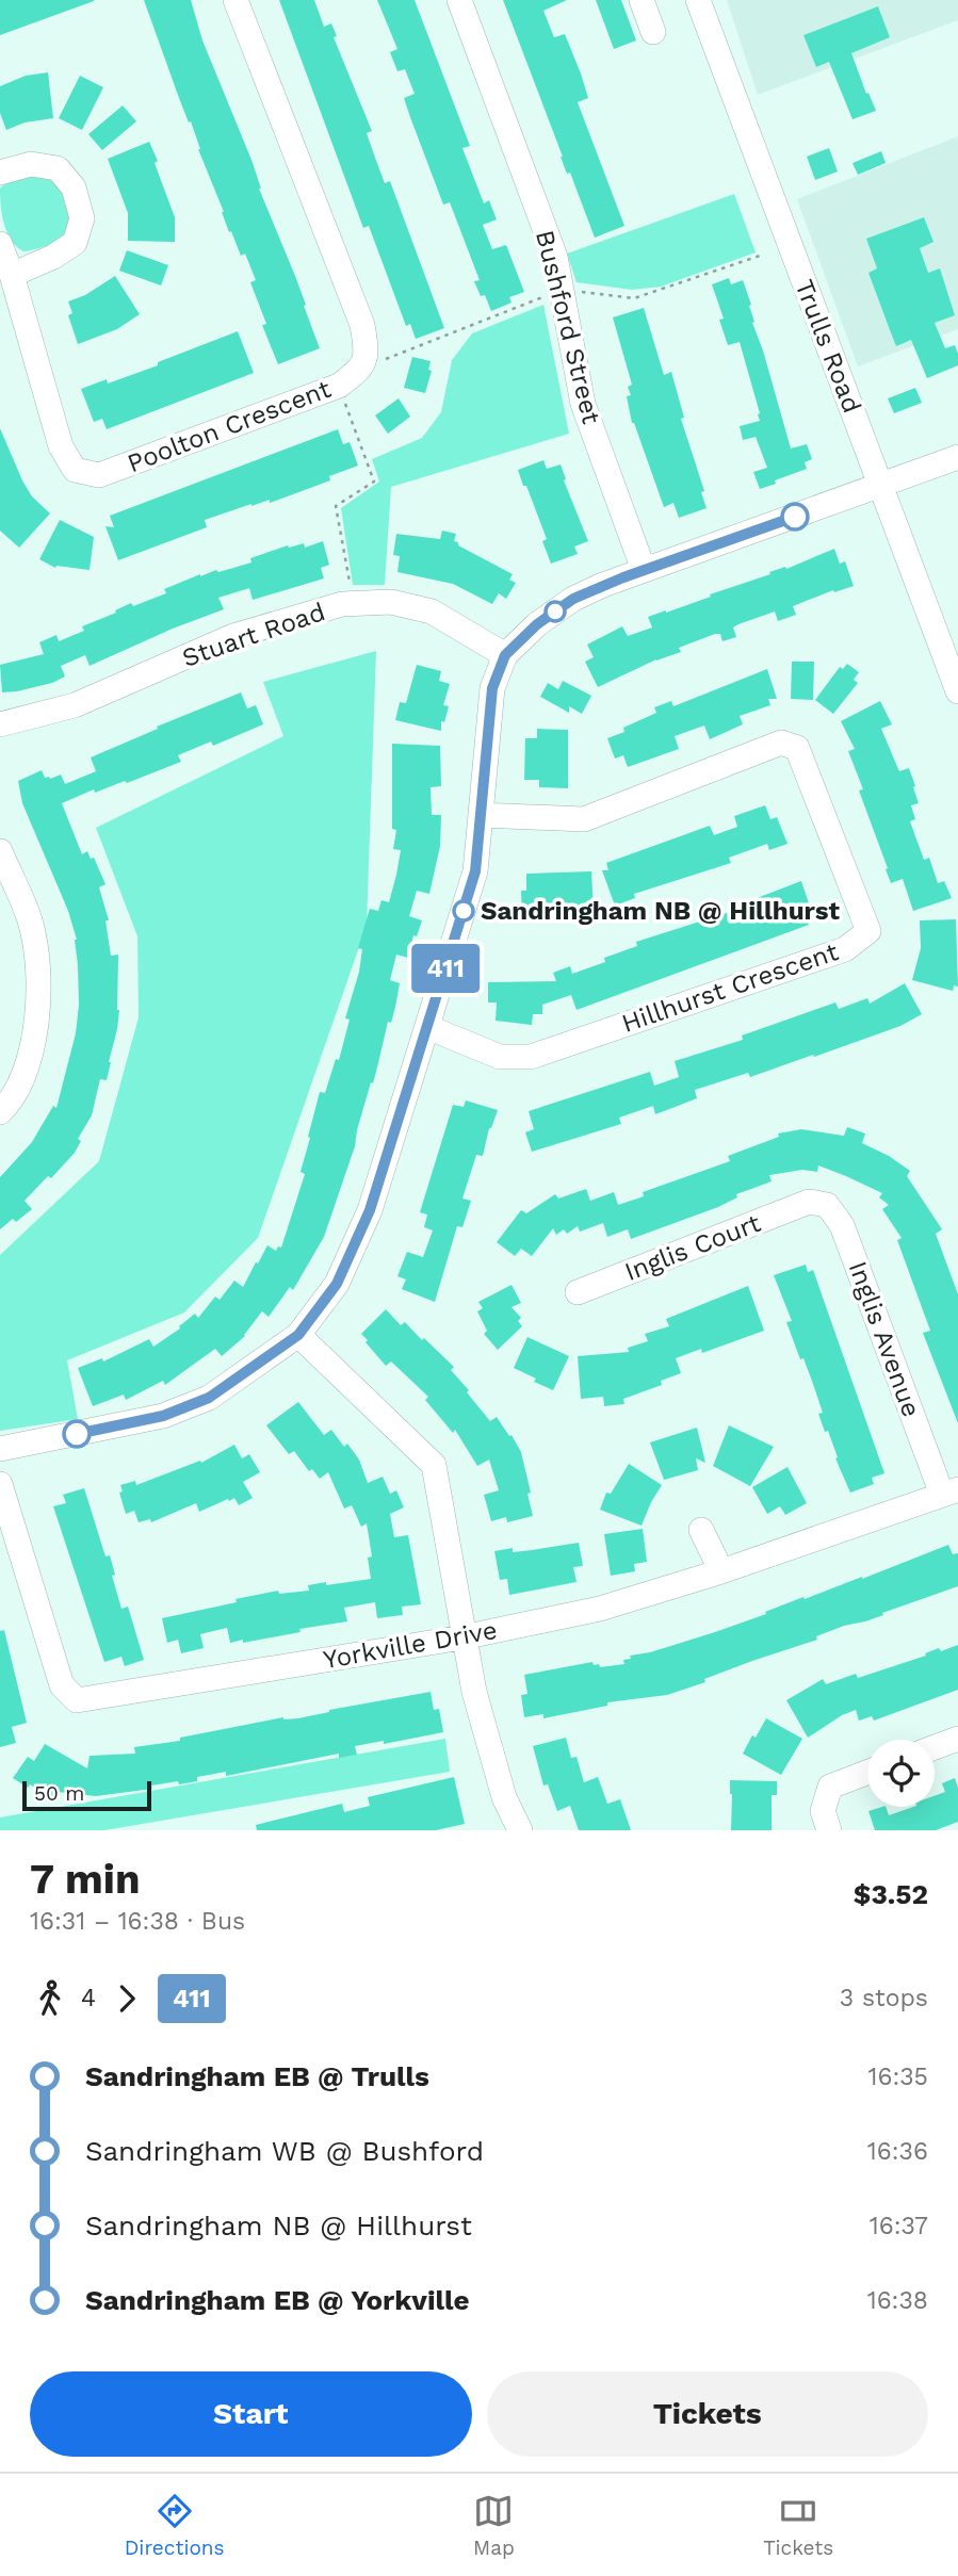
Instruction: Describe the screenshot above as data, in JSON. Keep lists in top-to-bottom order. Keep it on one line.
{"streets":{"street":["Bushford Street","Trulls Road","Poolton Crescent","Stuart Road","Hillhurst Crescent","Inglis Court","Inglis Avenue","Yorkville Drive"]},"crossings":[["Inglis Court","Inglis Avenue"],["Inglis Avenue","Yorkville Drive"]],"places":["Sandringham NB @ Hillhurst"],"lines":["bus line 411"],"scale_bar":"50 m","page":{"on_map":"411","scale":"50 m","heading":["7 min","16:31 – 16:38 · Bus","$3.52"],"legs":["4","411","3 stops"],"list":[{"name":"Sandringham EB @ Trulls","value":"16:35"},{"name":"Sandringham WB @ Bushford","value":"16:36"},{"name":"Sandringham NB @ Hillhurst","value":"16:37"},{"name":"Sandringham EB @ Yorkville","value":"16:38"}],"buttons":["Start","Tickets"],"tabs":["Directions","Map","Tickets"]}}
